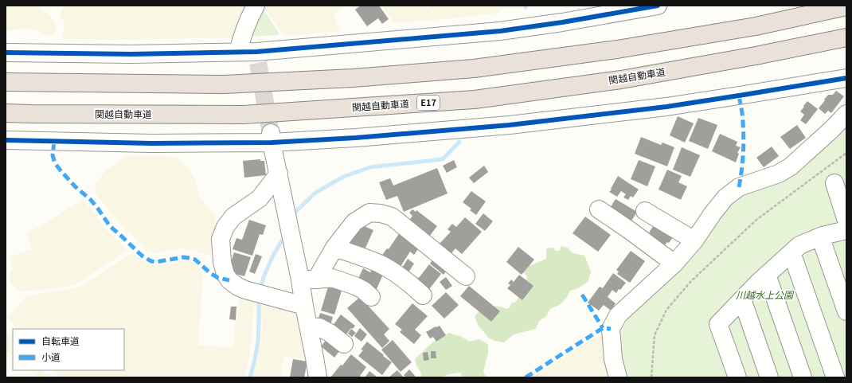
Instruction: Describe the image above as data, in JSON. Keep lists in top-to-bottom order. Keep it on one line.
{"streets":{"highway":["関越自動車道","E17"]},"parks":["川越水上公園"],"legend":["自転車道","小道"]}
